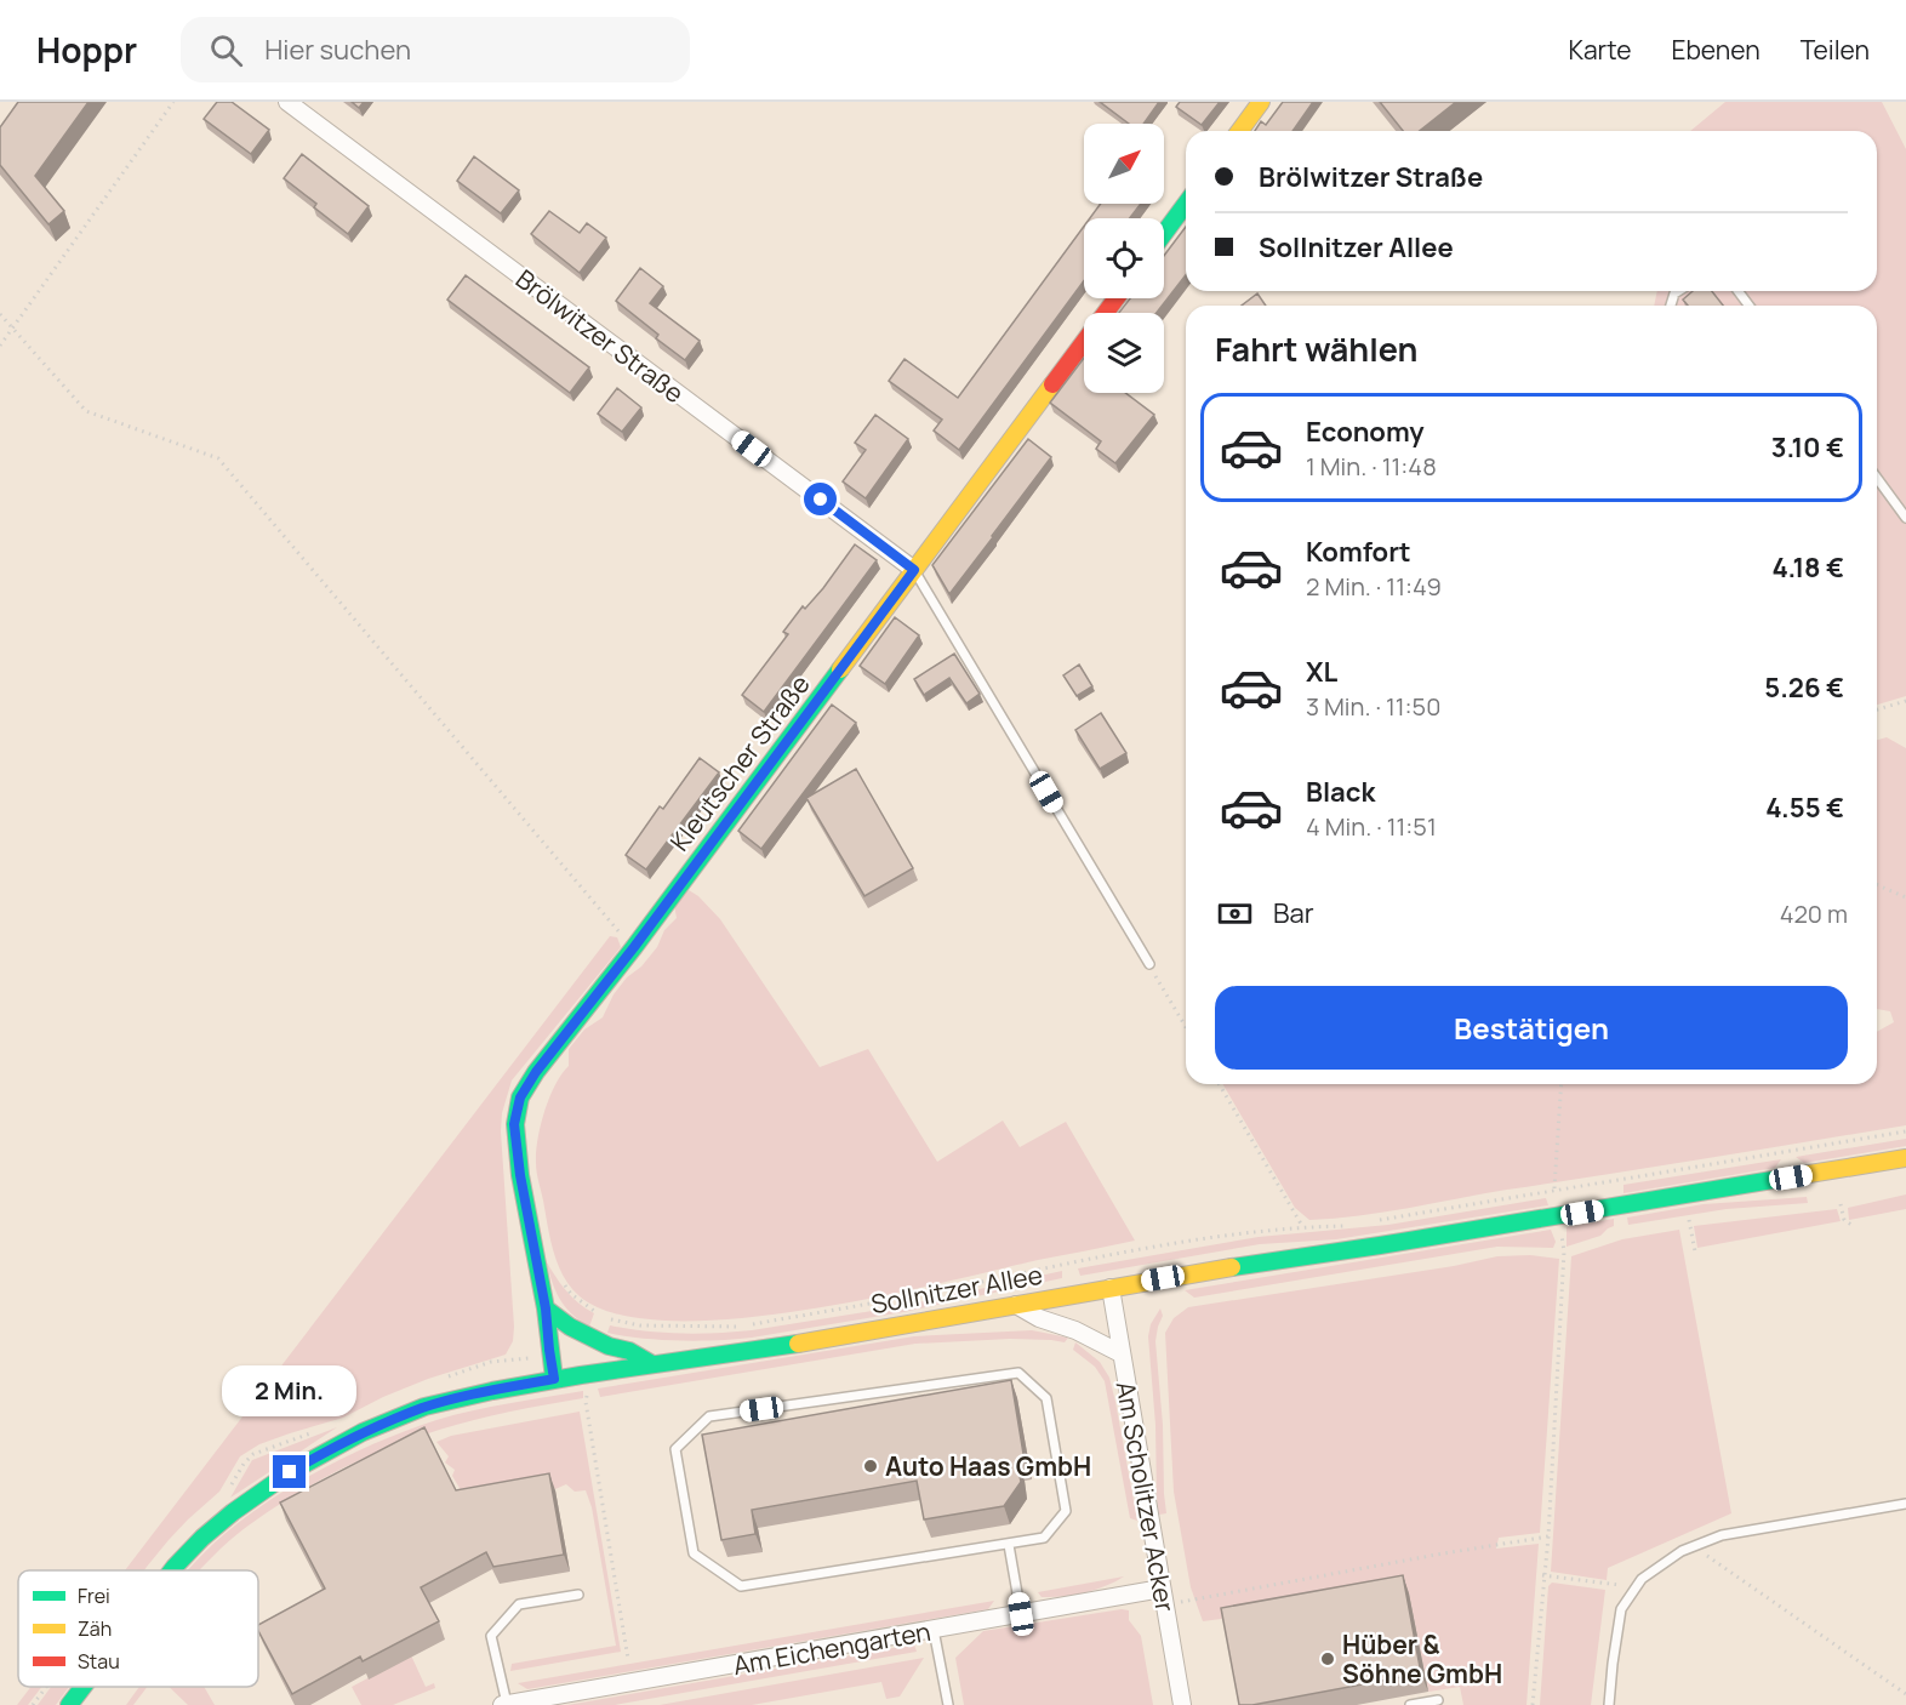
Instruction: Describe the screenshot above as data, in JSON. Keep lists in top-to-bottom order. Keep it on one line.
{"streets":{"main road":["Kleutscher Straße","Sollnitzer Allee"],"street":["Brölwitzer Straße","Am Scholitzer Acker","Am Eichengarten"]},"crossings":[["Brölwitzer Straße","Kleutscher Straße"],["Kleutscher Straße","Sollnitzer Allee"],["Sollnitzer Allee","Am Scholitzer Acker"],["Am Scholitzer Acker","Am Eichengarten"]],"places":["Auto Haas GmbH","Hüber & Söhne GmbH"],"legend":["Frei","Zäh","Stau"],"north":"top right","page":{"header":"Hoppr","search":"Hier suchen","nav":["Karte","Ebenen","Teilen"],"banner":["Brölwitzer Straße","Sollnitzer Allee"],"heading":"Fahrt wählen","list":[{"name":"Economy","note":"1 Min. · 11:48","value":"3.10 €"},{"name":"Komfort","note":"2 Min. · 11:49","value":"4.18 €"},{"name":"XL","note":"3 Min. · 11:50","value":"5.26 €"},{"name":"Black","note":"4 Min. · 11:51","value":"4.55 €"}],"pay":["Bar","420 m"],"buttons":"Bestätigen","bubble":"2 Min."}}
